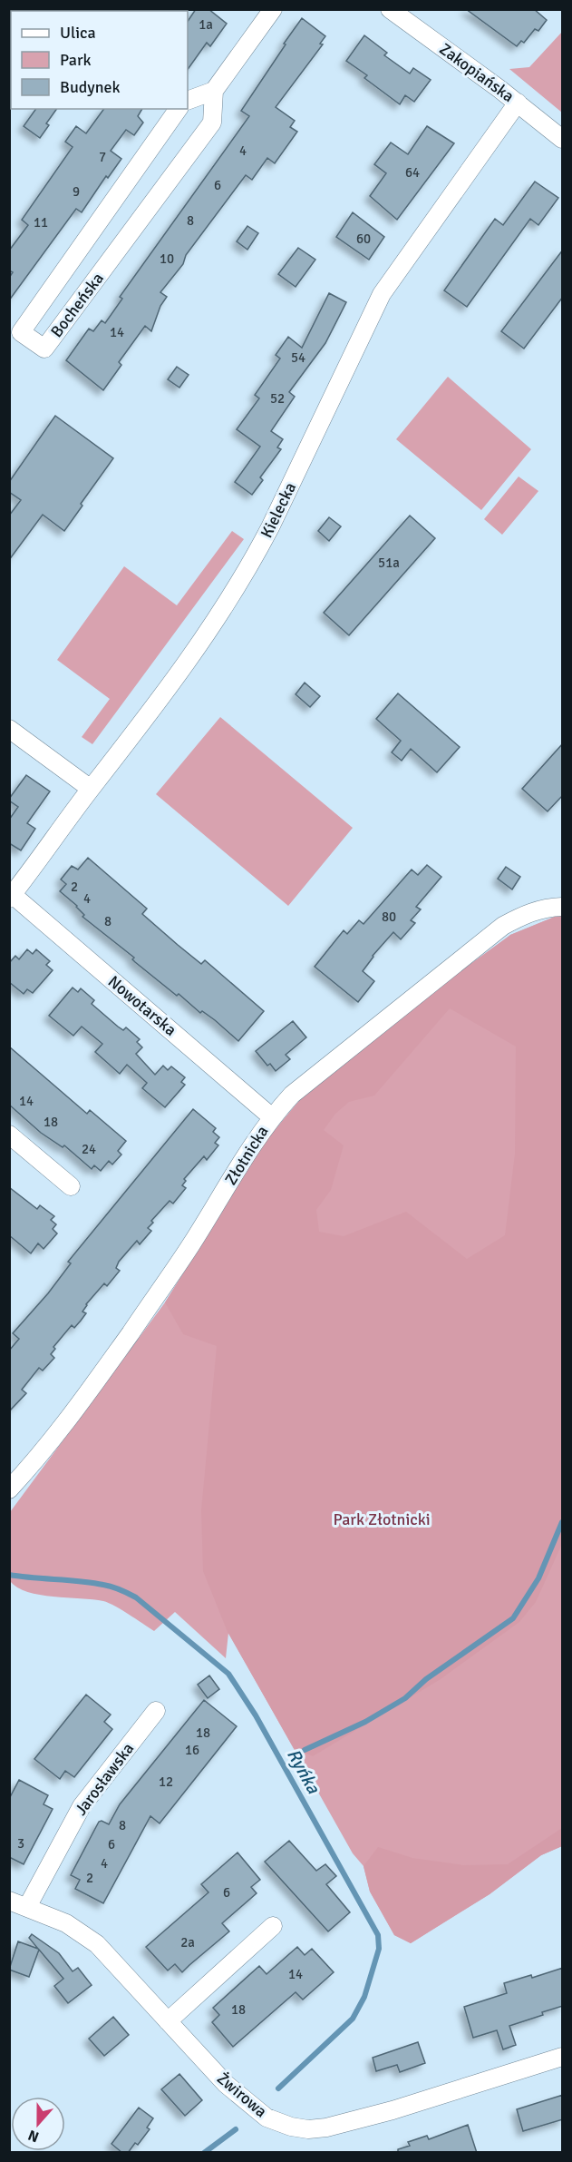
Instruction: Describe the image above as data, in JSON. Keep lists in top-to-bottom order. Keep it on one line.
{"streets":{"street":["Zakopiańska","Bocheńska","Kielecka","Nowotarska","Złotnicka","Jarosławska","Żwirowa"]},"crossings":[["Zakopiańska","Kielecka"],["Kielecka","Nowotarska"],["Nowotarska","Złotnicka"],["Jarosławska","Żwirowa"]],"water":["Ryńka"],"parks":["Park Złotnicki"],"house_numbers":["1a","4","7","64","6","9","8","11","60","10","14","54","52","51a","2","4","80","8","14","18","24","18","16","12","8","3","6","4","2","6","2a","14","18"],"legend":["Ulica","Park","Budynek"],"north":"bottom"}
